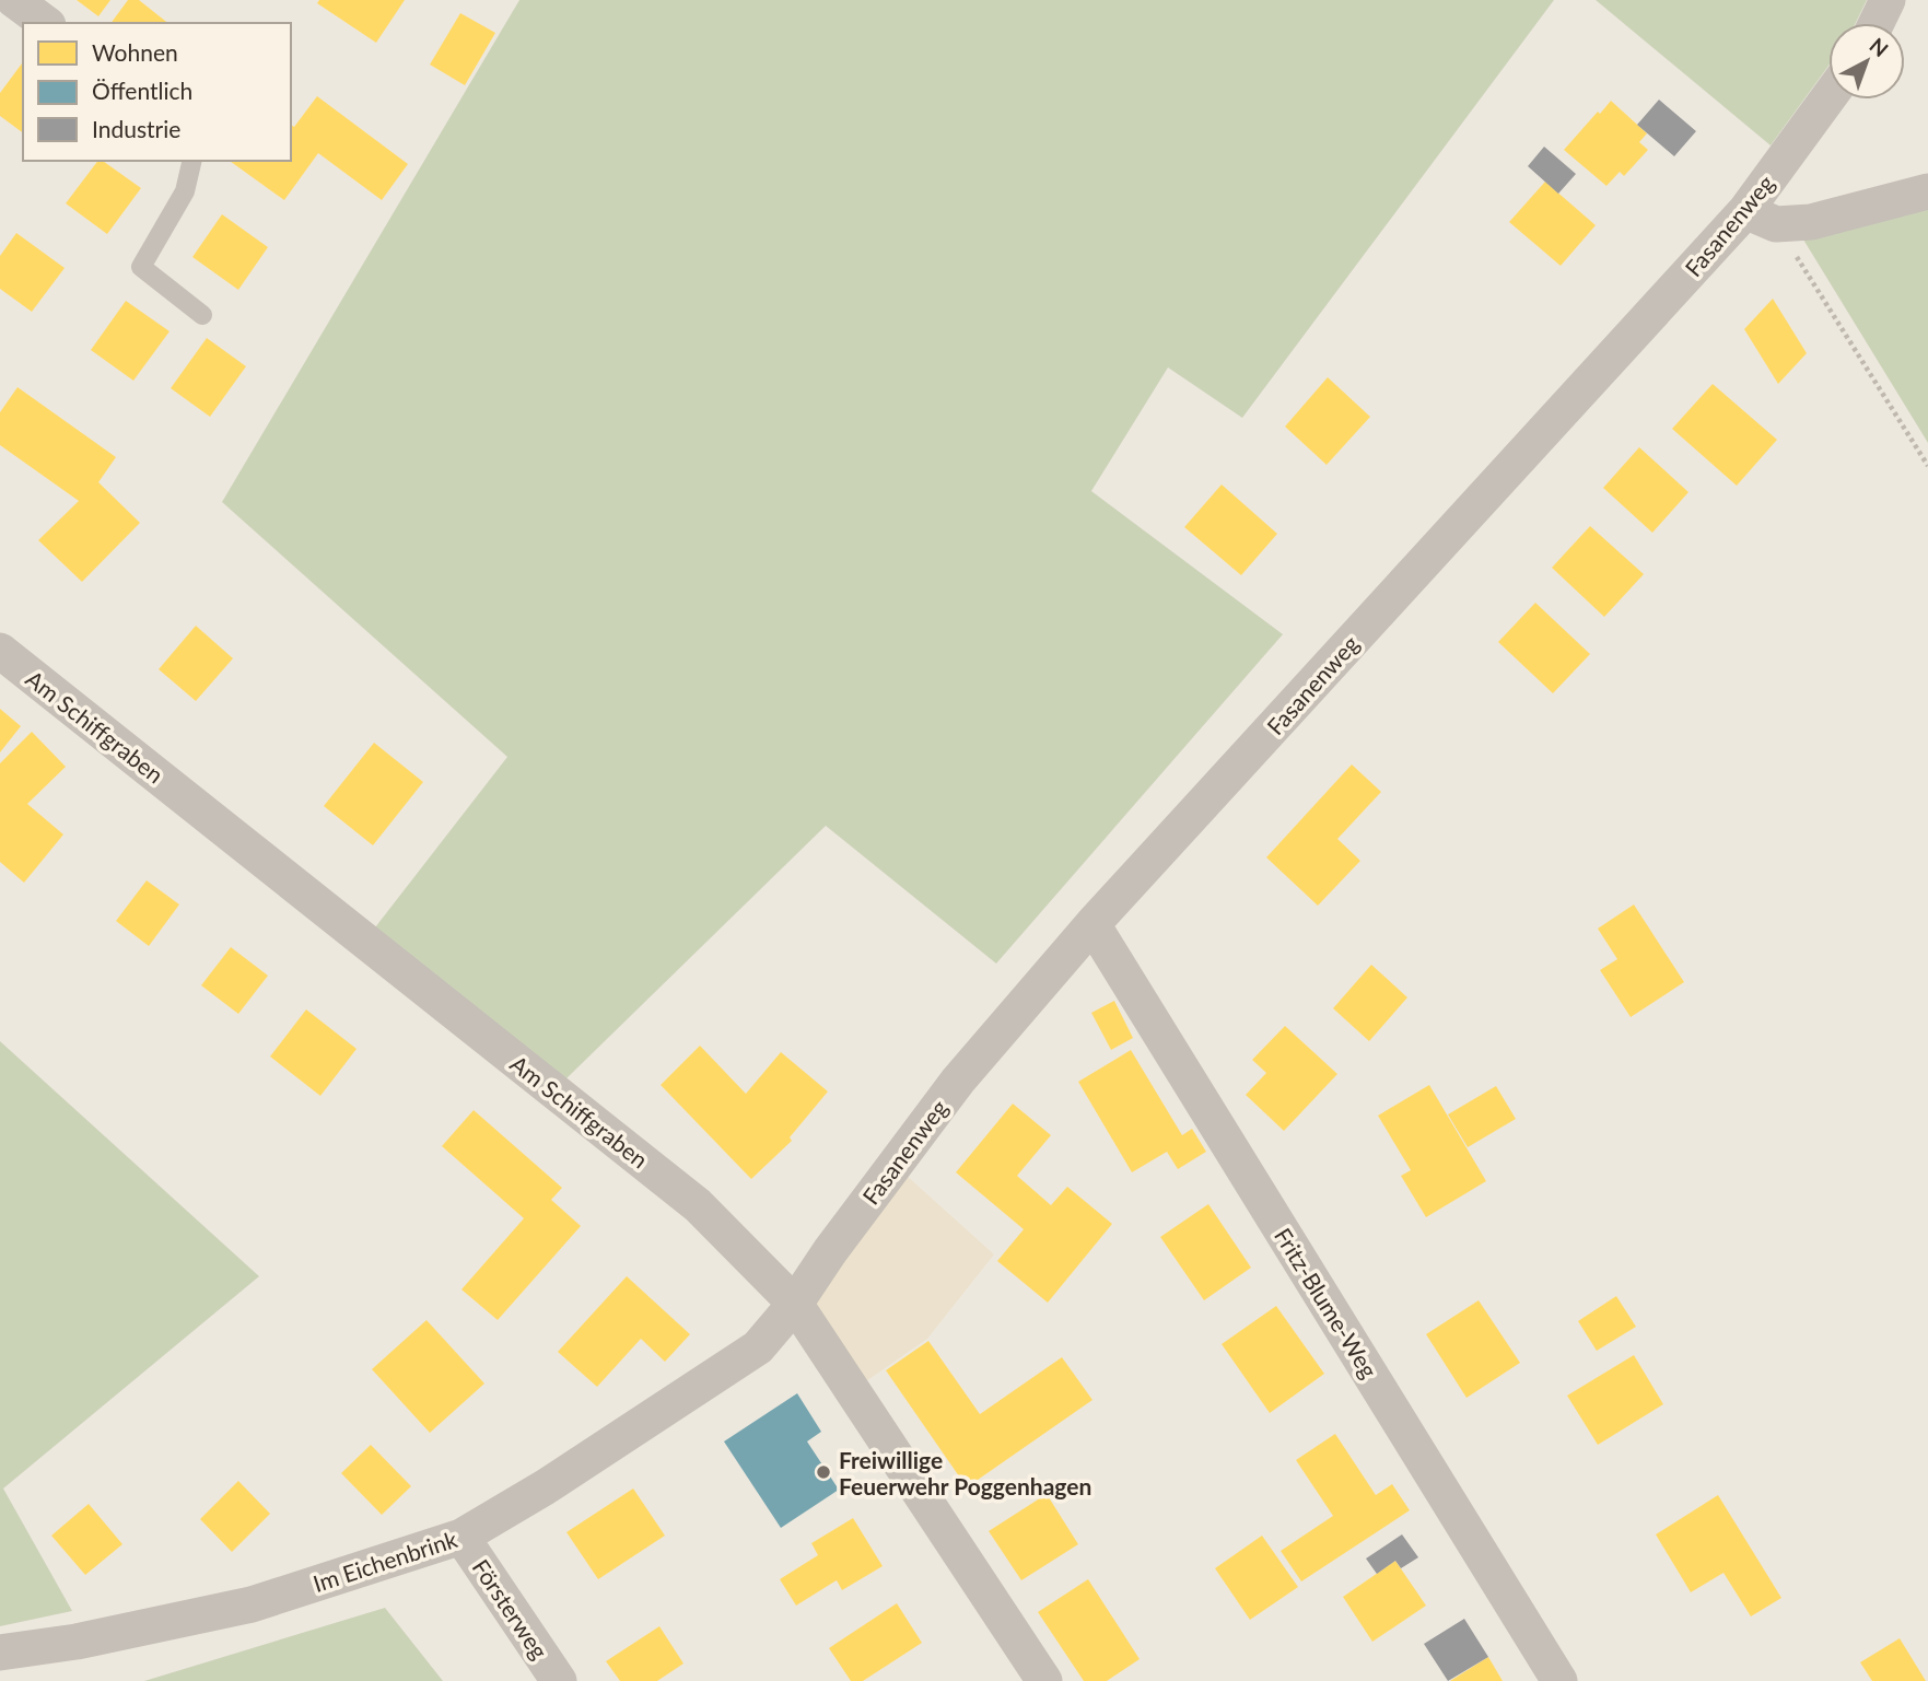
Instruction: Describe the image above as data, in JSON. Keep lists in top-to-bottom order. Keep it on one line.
{"streets":{"street":["Fasanenweg","Am Schiffgraben","Fritz-Blume-Weg","Im Eichenbrink","Försterweg"]},"crossings":[["Fasanenweg","Am Schiffgraben"],["Fasanenweg","Fritz-Blume-Weg"],["Fasanenweg","Im Eichenbrink"],["Am Schiffgraben","Im Eichenbrink"],["Im Eichenbrink","Försterweg"]],"places":["Freiwillige Feuerwehr Poggenhagen"],"legend":["Wohnen","Öffentlich","Industrie"],"north":"top right"}
